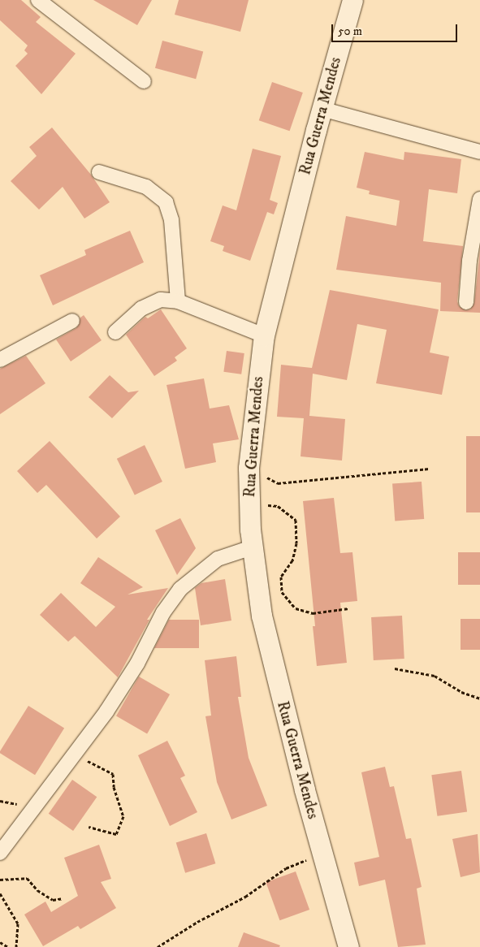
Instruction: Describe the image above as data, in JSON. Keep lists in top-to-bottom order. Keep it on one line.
{"streets":{"street":["Rua Guerra Mendes"]},"scale_bar":"50 m"}
